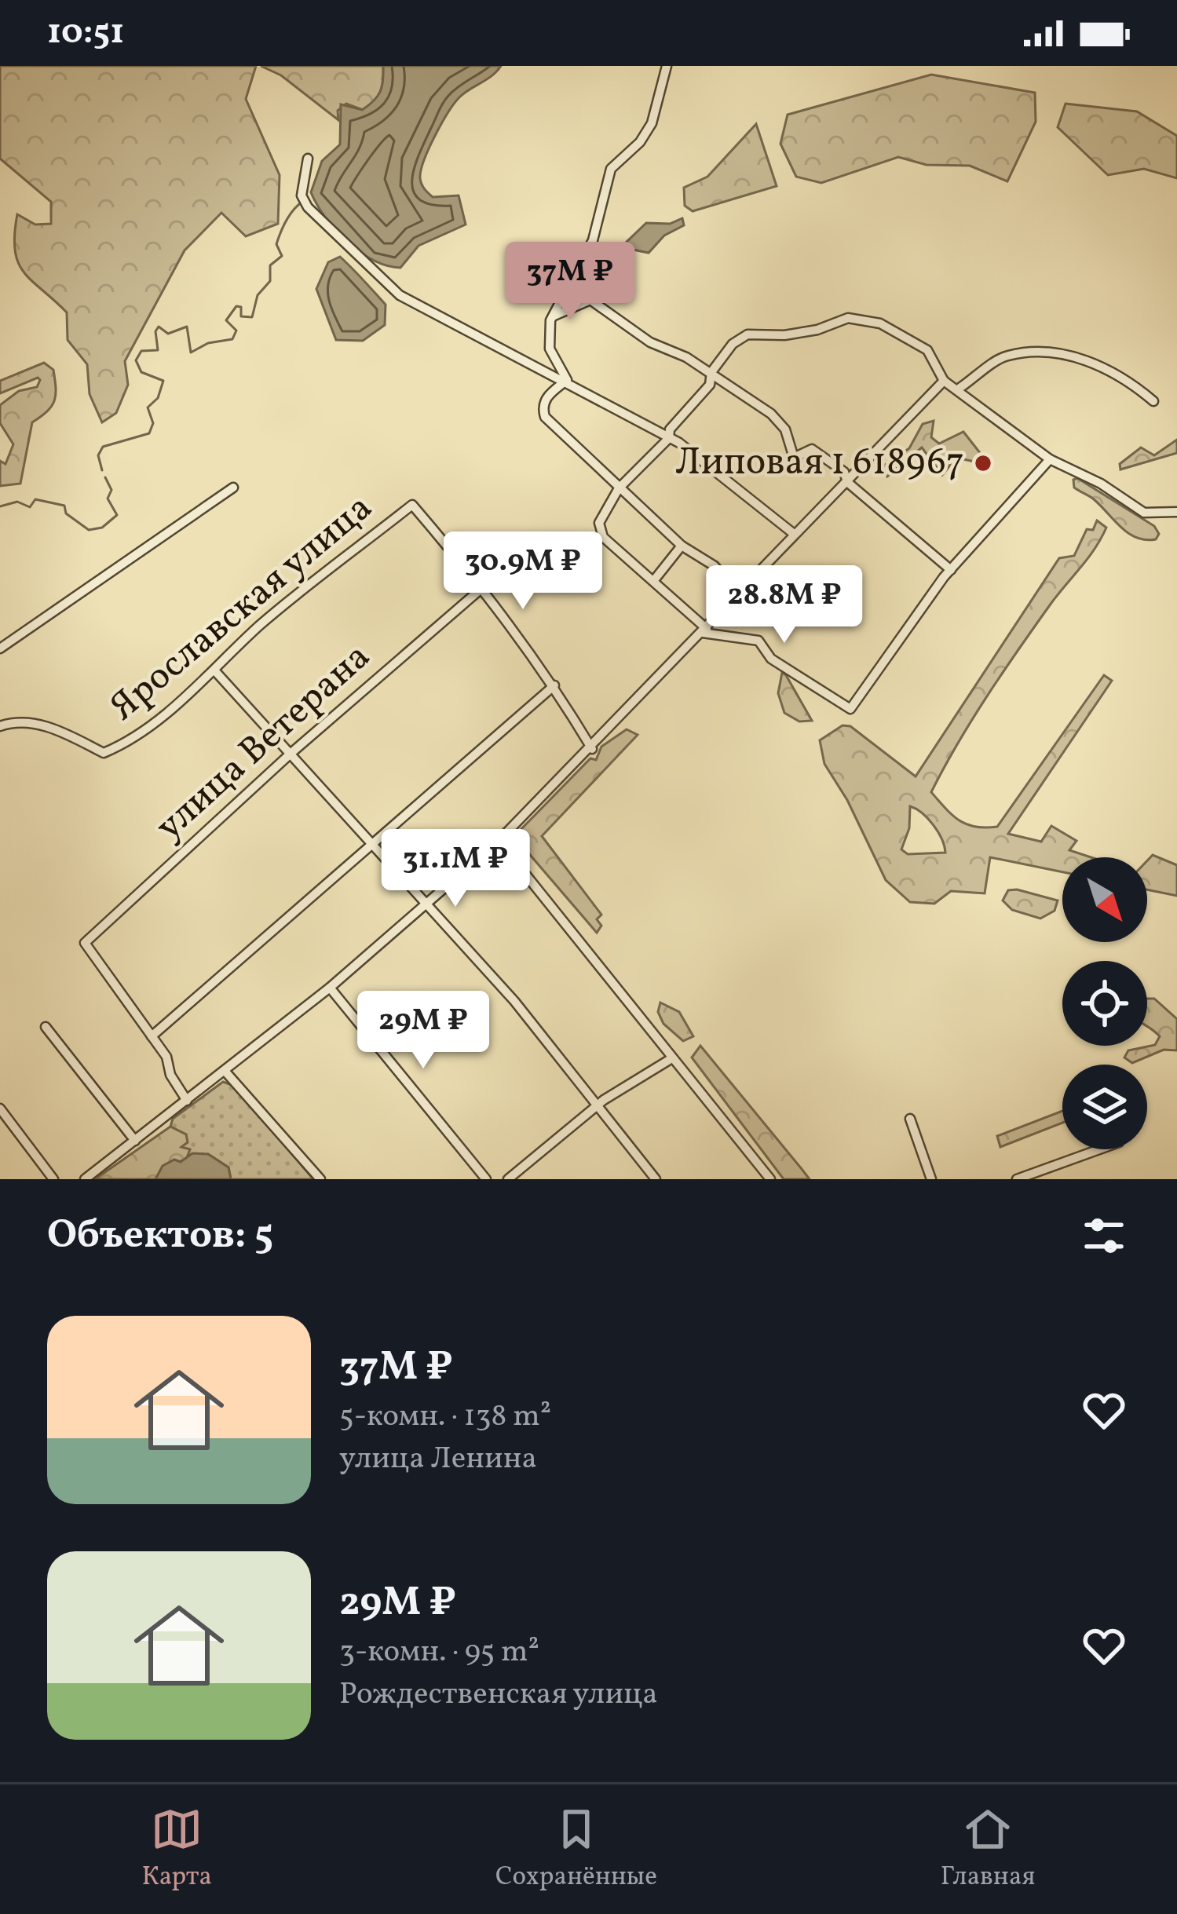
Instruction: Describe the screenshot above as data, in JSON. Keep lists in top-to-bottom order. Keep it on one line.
{"streets":{"street":["Ярославская улица","улица Ветерана"]},"crossings":[["Ярославская улица","улица Ветерана"]],"places":["Липовая 1 618967"],"north":"bottom right","page":{"status":"10:51","price":["37M ₽","30.9M ₽","28.8M ₽","31.1M ₽","29M ₽"],"heading":"Объектов: 5","list":[{"name":"37M ₽","note":"5-комн. · 138 m² · улица Ленина"},{"name":"29M ₽","note":"3-комн. · 95 m² · Рождественская улица"}],"tabs":["Карта","Сохранённые","Главная"]}}
